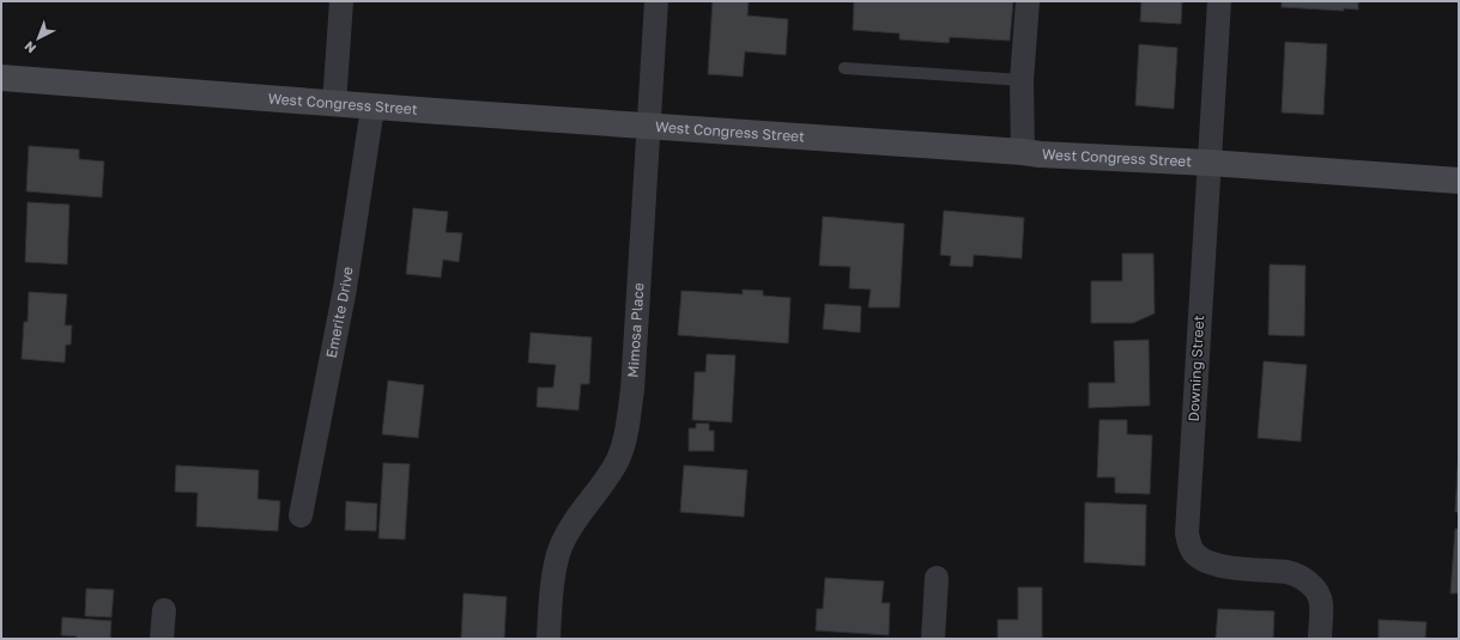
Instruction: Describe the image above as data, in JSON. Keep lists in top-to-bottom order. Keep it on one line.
{"streets":{"main road":["West Congress Street"],"street":["Emerite Drive","Mimosa Place","Downing Street"]},"crossings":[["West Congress Street","Emerite Drive"],["West Congress Street","Mimosa Place"],["West Congress Street","Downing Street"]],"north":"bottom left"}
